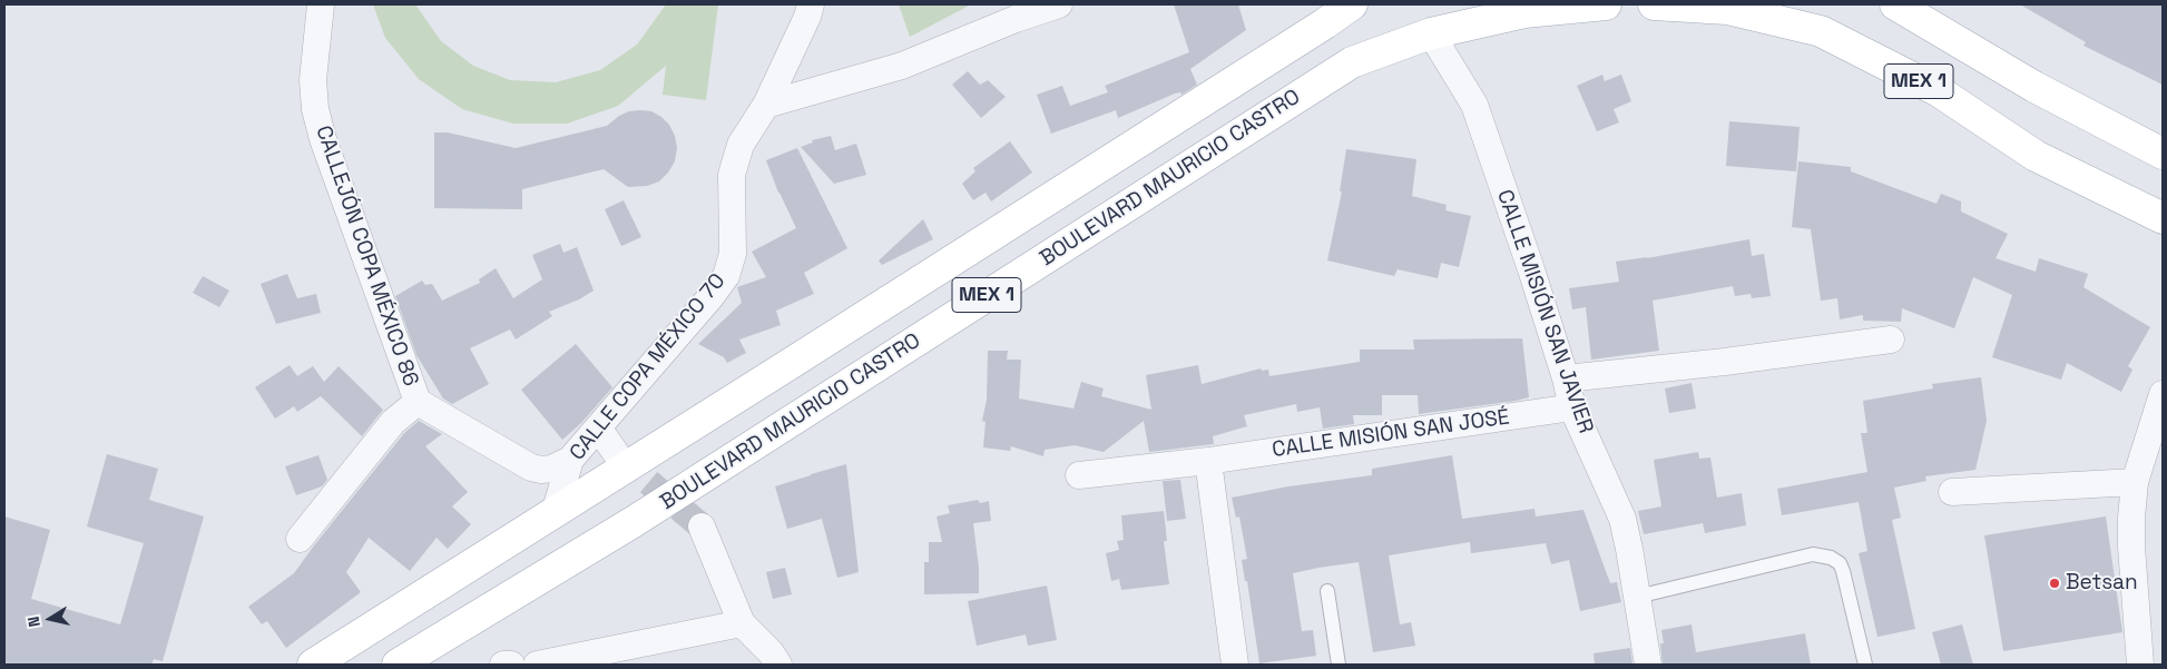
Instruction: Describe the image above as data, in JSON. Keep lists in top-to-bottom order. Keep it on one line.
{"streets":{"main road":["MEX 1","BOULEVARD MAURICIO CASTRO"],"street":["CALLEJÓN COPA MÉXICO 86","CALLE MISIÓN SAN JAVIER","CALLE COPA MÉXICO 70","CALLE MISIÓN SAN JOSÉ"]},"crossings":[["MEX 1","CALLE COPA MÉXICO 70"],["BOULEVARD MAURICIO CASTRO","CALLE MISIÓN SAN JAVIER"],["CALLEJÓN COPA MÉXICO 86","CALLE COPA MÉXICO 70"],["CALLE MISIÓN SAN JAVIER","CALLE MISIÓN SAN JOSÉ"]],"places":["Betsan"],"north":"left"}
